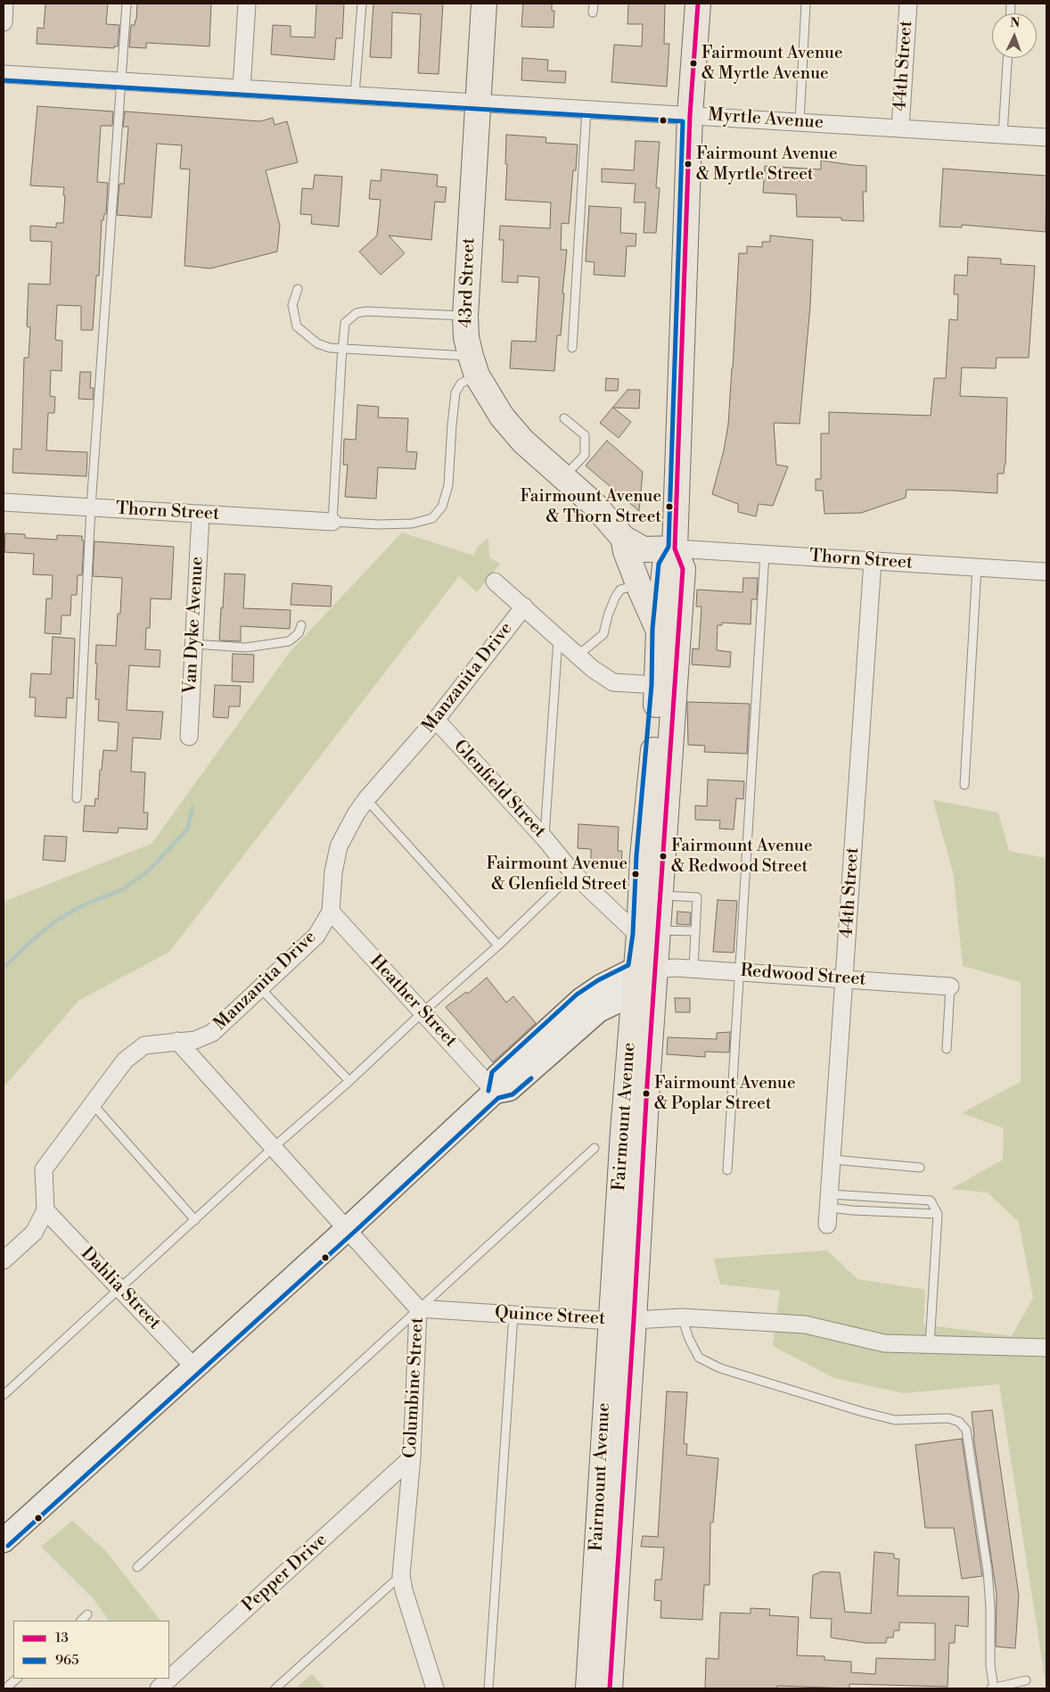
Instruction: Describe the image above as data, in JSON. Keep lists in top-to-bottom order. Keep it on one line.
{"streets":{"main road":["43rd Street","Fairmount Avenue"],"street":["44th Street","Myrtle Avenue","Thorn Street","Van Dyke Avenue","Manzanita Drive","Glenfield Street","Redwood Street","Heather Street","Dahlia Street","Quince Street","Columbine Street","Pepper Drive"]},"crossings":[["44th Street","Myrtle Avenue"],["44th Street","Thorn Street"],["44th Street","Redwood Street"],["Myrtle Avenue","43rd Street"],["Myrtle Avenue","Fairmount Avenue"],["43rd Street","Fairmount Avenue"],["Thorn Street","Van Dyke Avenue"],["Thorn Street","Fairmount Avenue"],["Manzanita Drive","Glenfield Street"],["Manzanita Drive","Heather Street"],["Manzanita Drive","Dahlia Street"],["Manzanita Drive","Columbine Street"],["Glenfield Street","Redwood Street"],["Glenfield Street","Fairmount Avenue"],["Redwood Street","Fairmount Avenue"],["Fairmount Avenue","Quince Street"],["Quince Street","Columbine Street"],["Columbine Street","Pepper Drive"]],"places":["Fairmount Avenue & Myrtle Avenue","Fairmount Avenue & Myrtle Street","Fairmount Avenue & Thorn Street","Fairmount Avenue & Redwood Street","Fairmount Avenue & Glenfield Street","Fairmount Avenue & Poplar Street"],"lines":["transit line 13","transit line 965"],"legend":["13","965"],"north":"top"}
